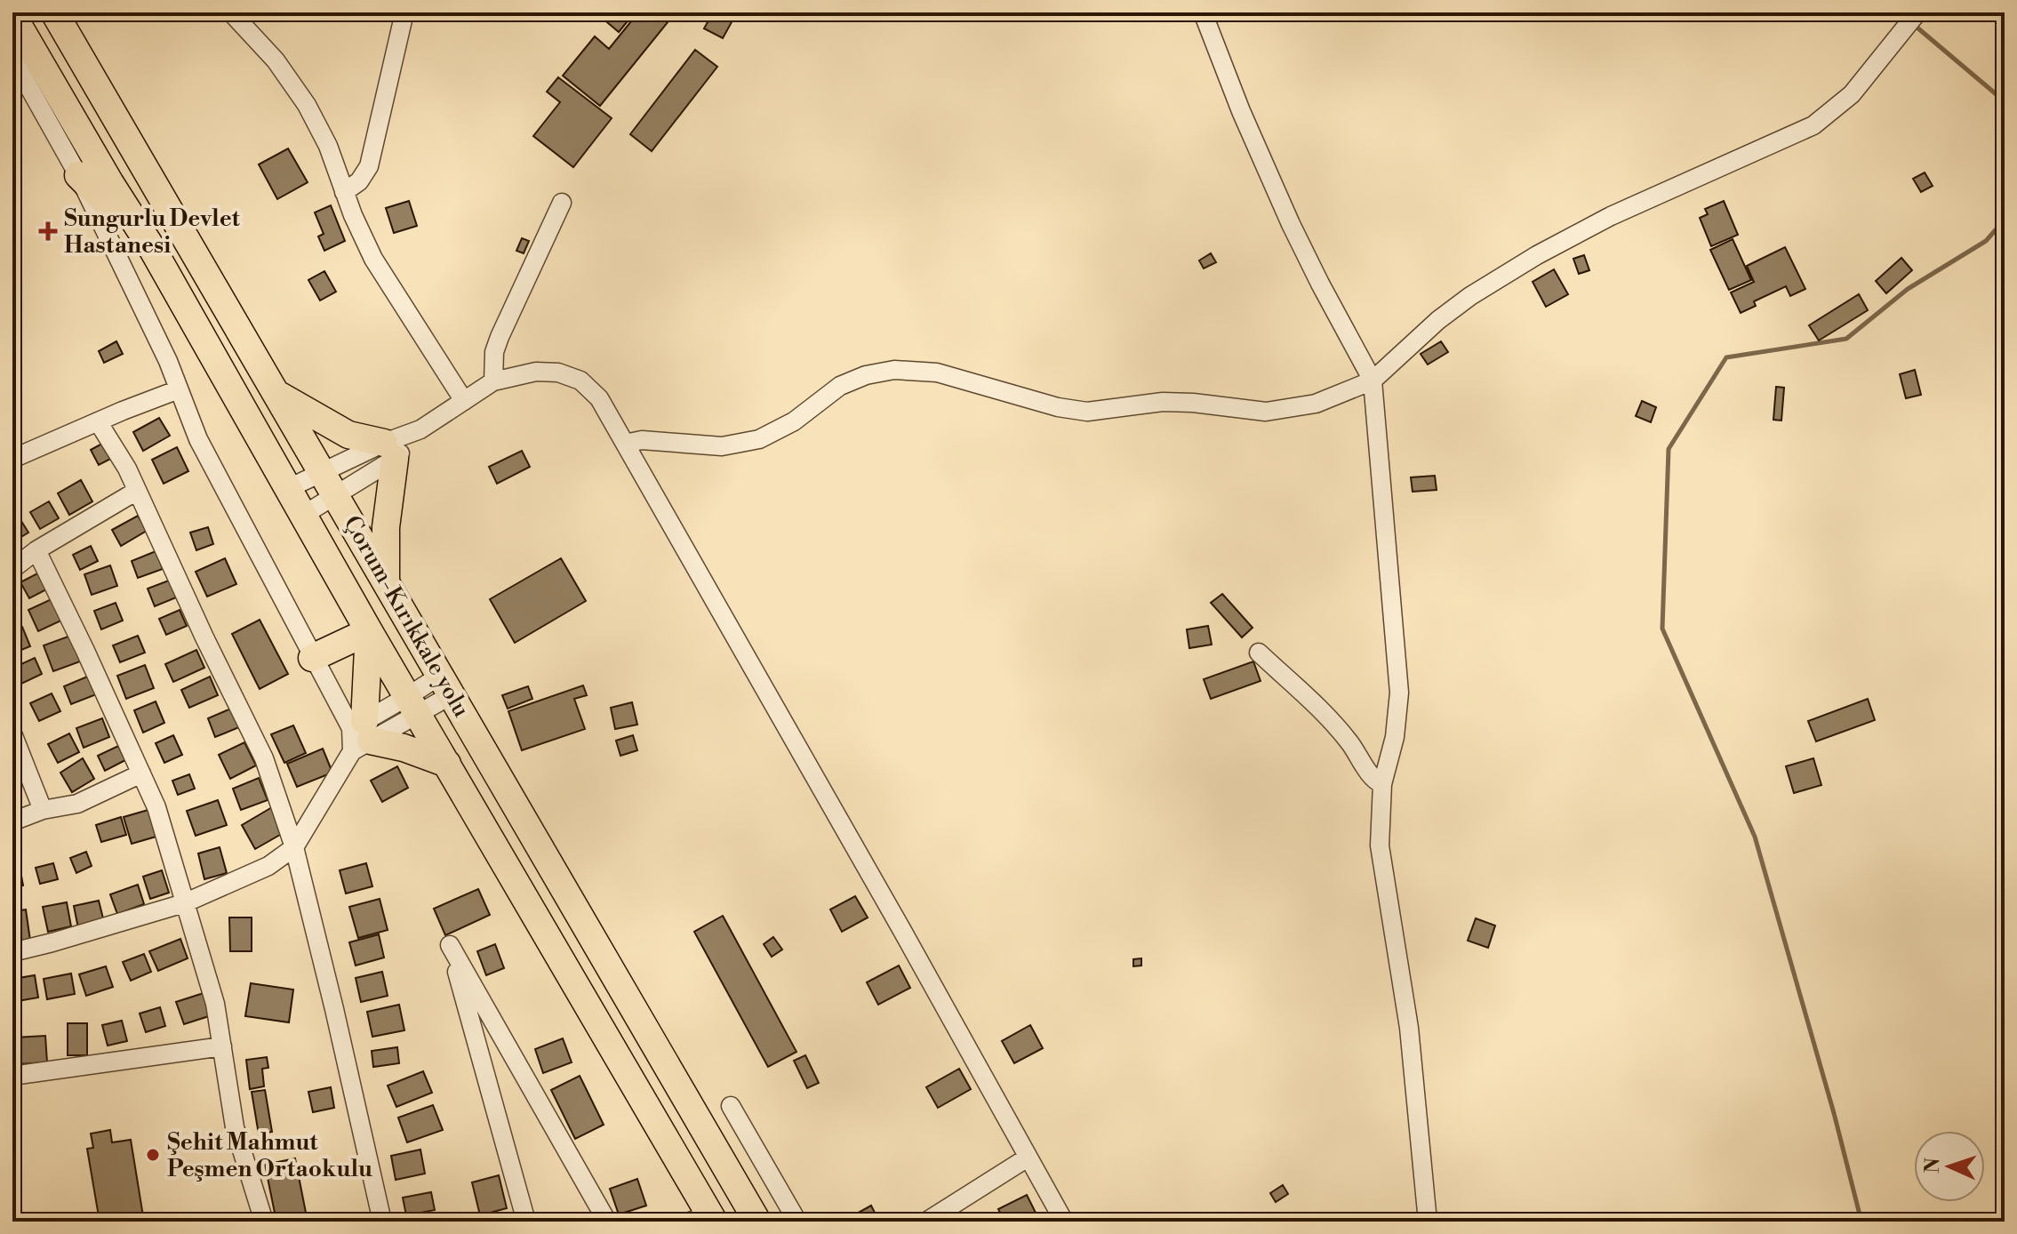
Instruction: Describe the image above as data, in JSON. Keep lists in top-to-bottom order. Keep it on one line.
{"streets":{"highway":["Çorum-Kırıkkale yolu"]},"places":{"health":["Sungurlu Devlet Hastanesi"],"other":["Şehit Mahmut Peşmen Ortaokulu"]},"north":"left"}
